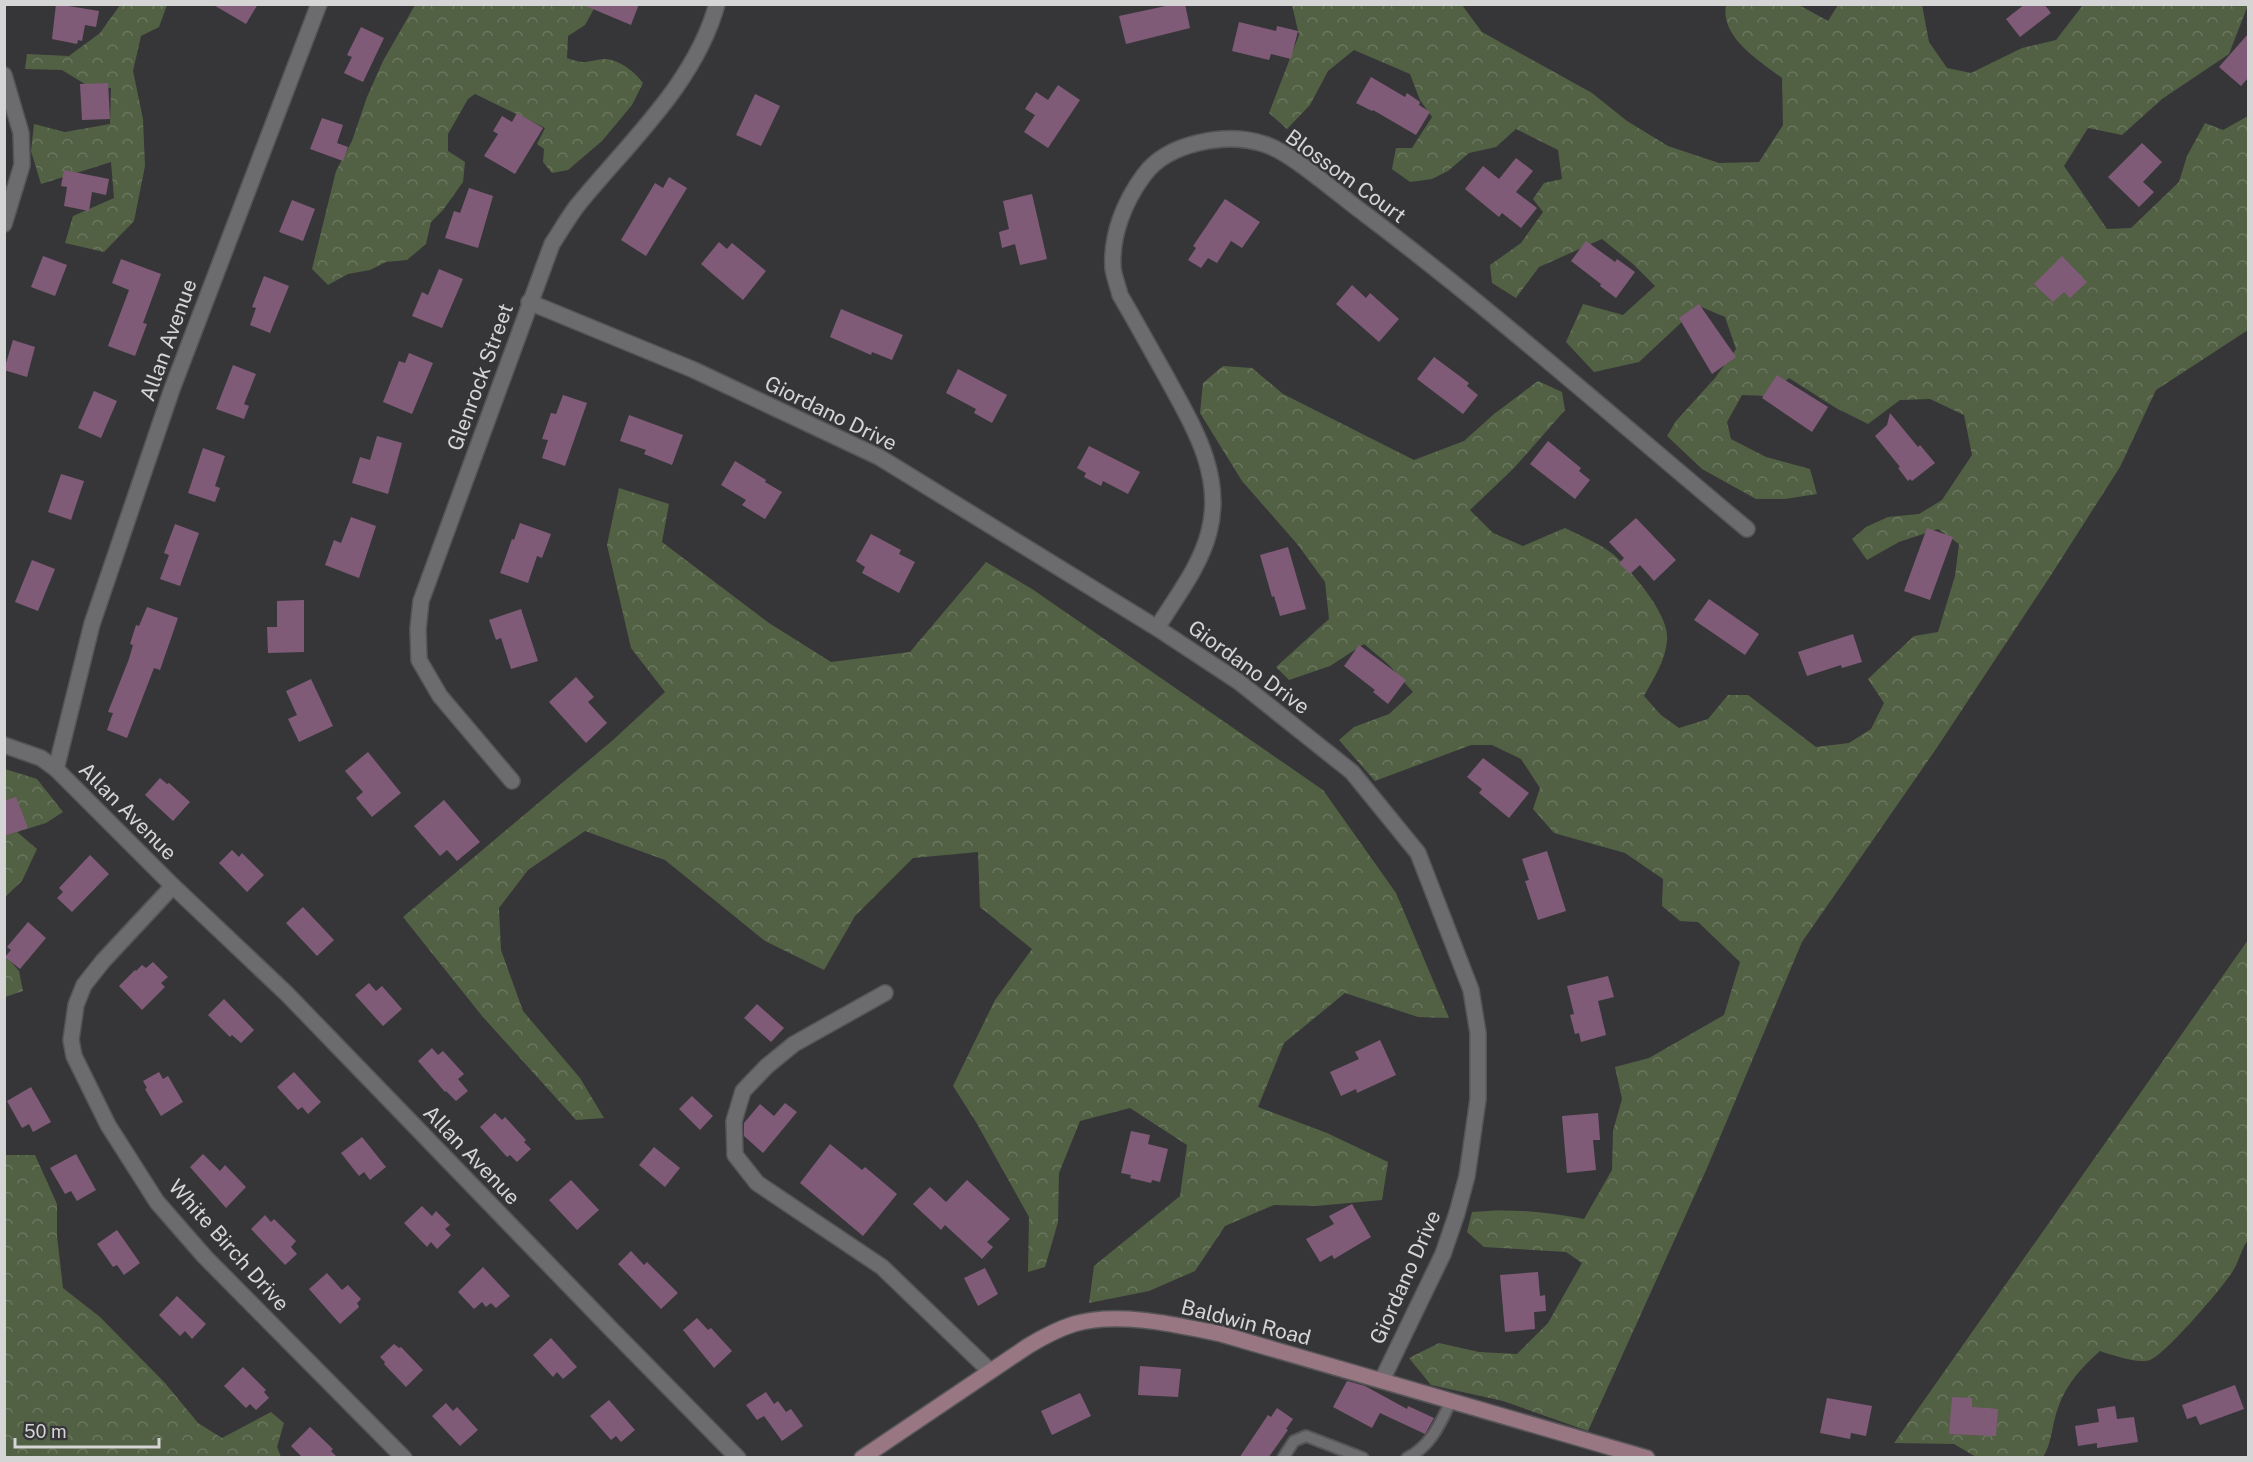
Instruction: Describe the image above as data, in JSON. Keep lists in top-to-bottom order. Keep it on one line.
{"streets":{"street":["Blossom Court","Allan Avenue","Glenrock Street","Giordano Drive","White Birch Drive","Baldwin Road"]},"crossings":[["Blossom Court","Giordano Drive"],["Allan Avenue","White Birch Drive"],["Glenrock Street","Giordano Drive"],["Giordano Drive","Baldwin Road"]],"scale_bar":"50 m"}
